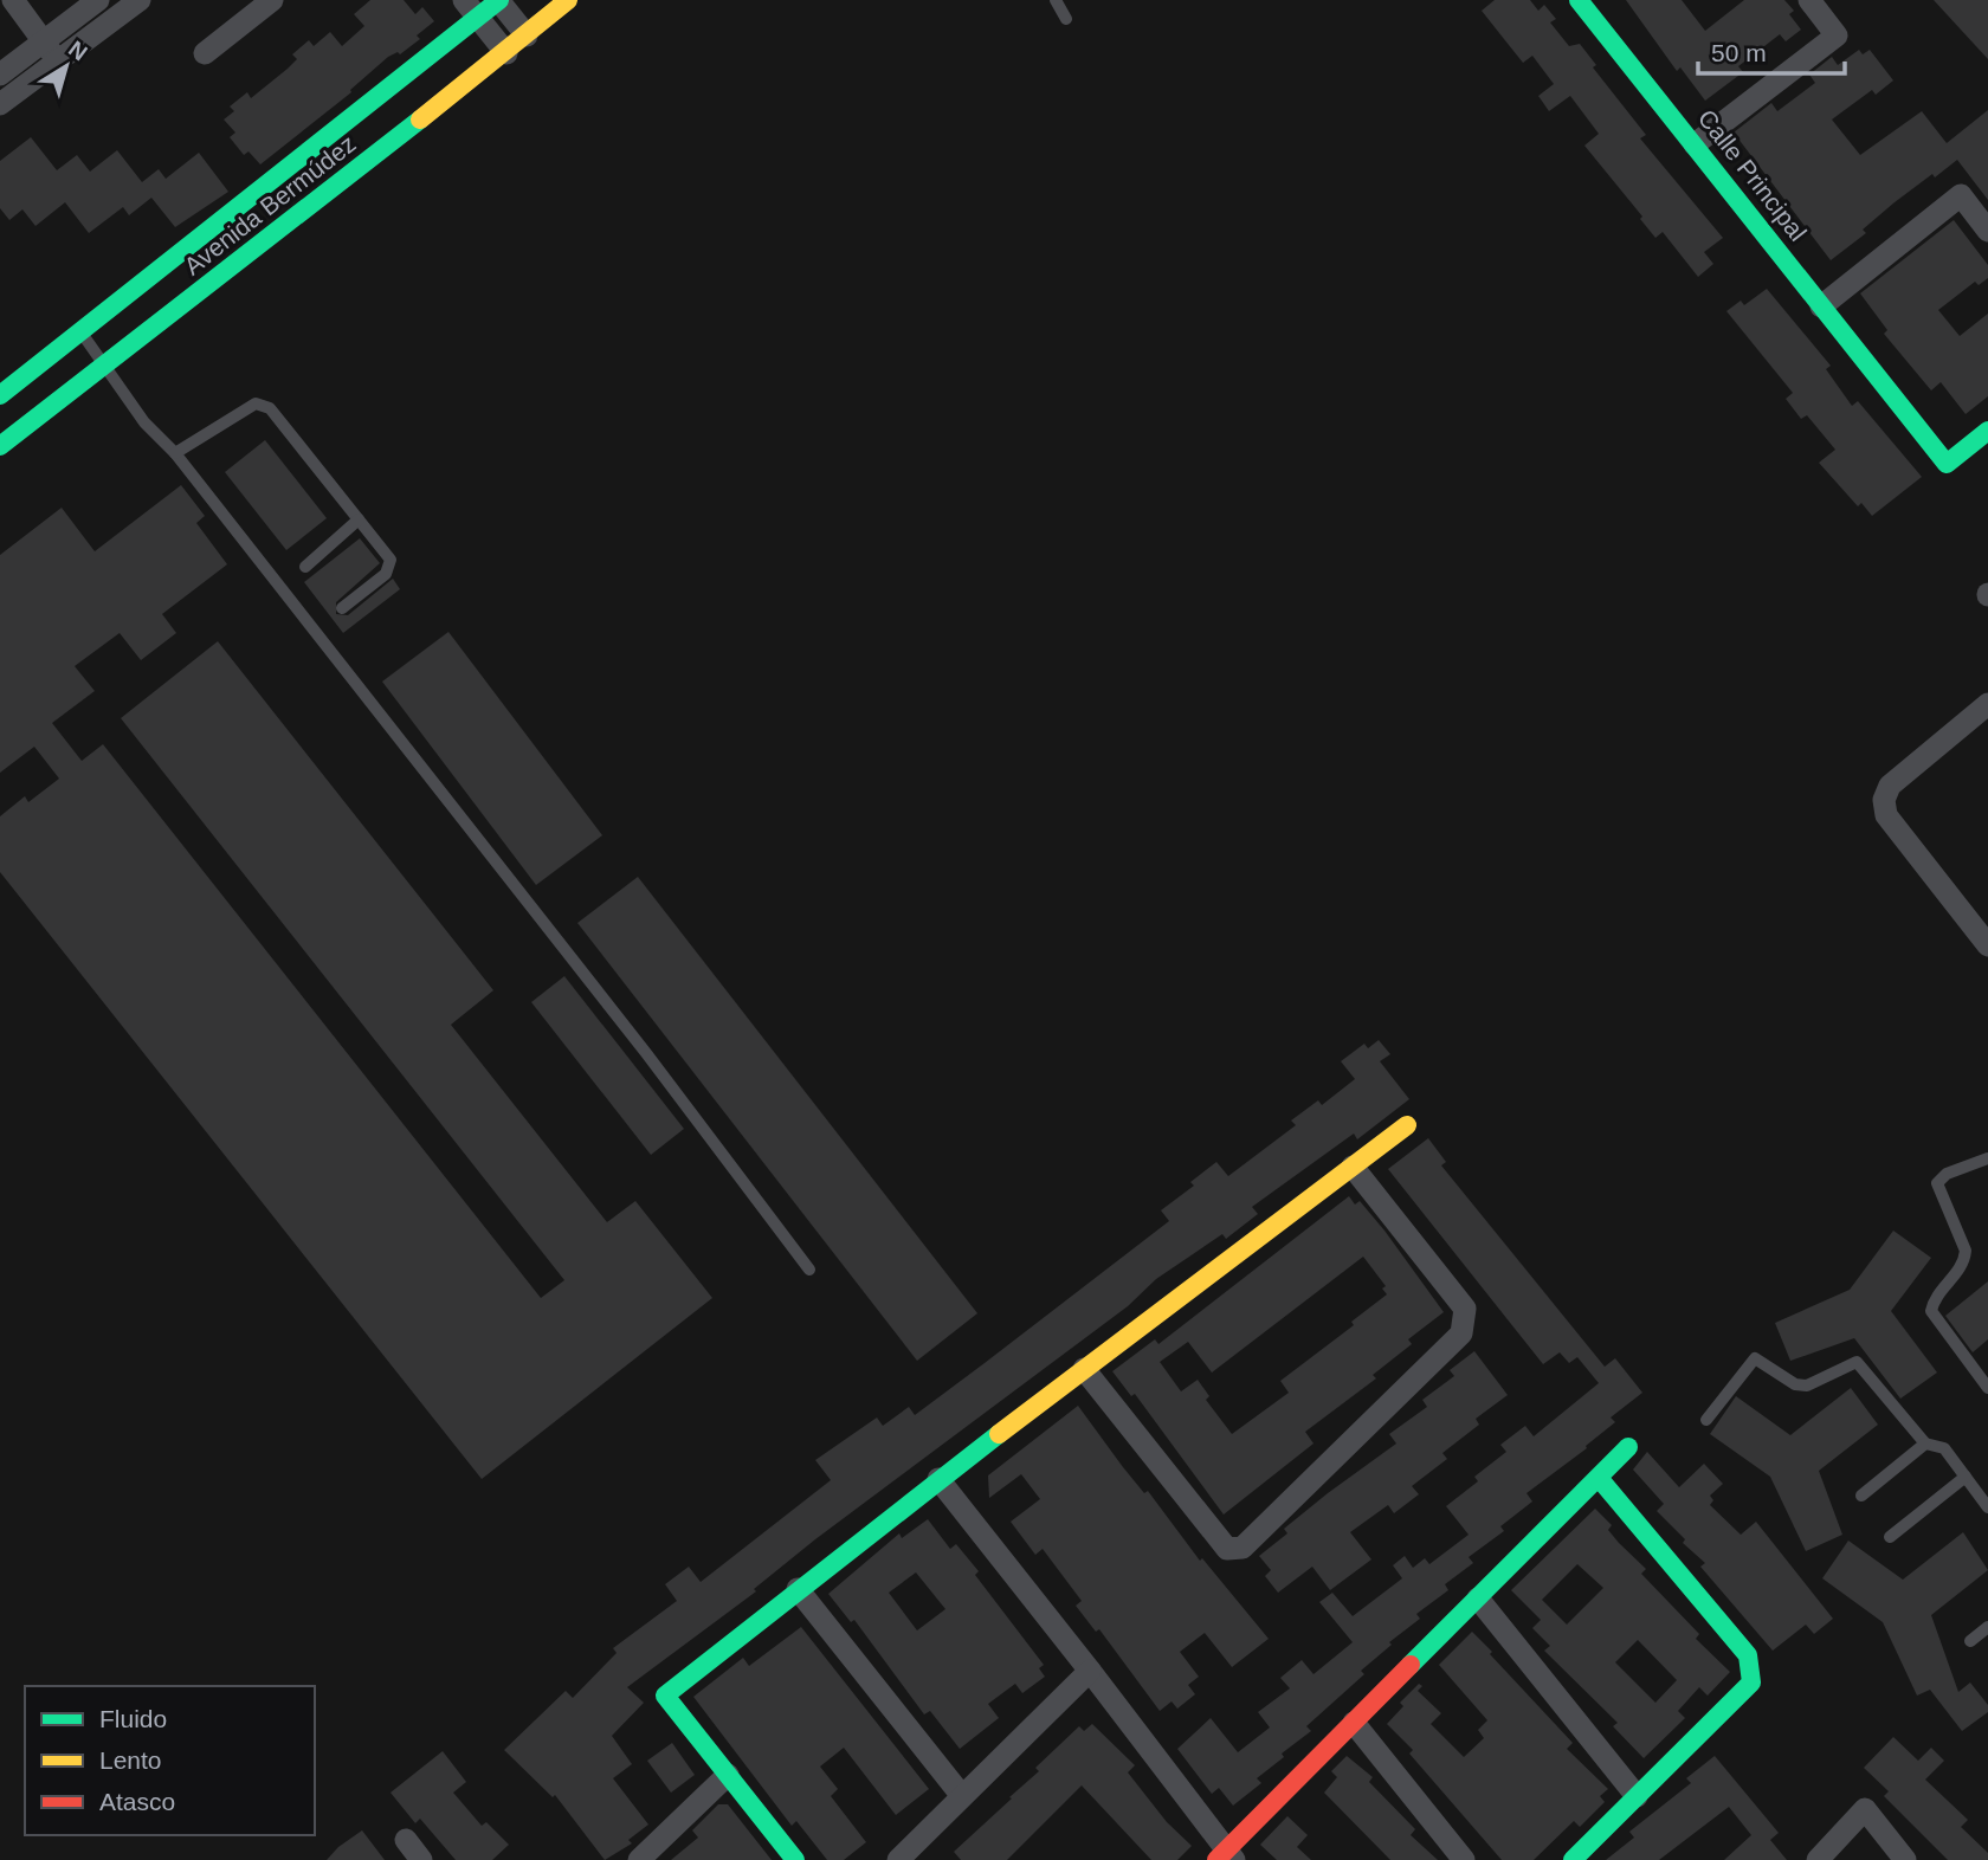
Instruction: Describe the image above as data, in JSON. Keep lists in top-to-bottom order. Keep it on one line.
{"streets":{"street":["Calle Principal","Avenida Bermúdez"]},"legend":["Fluido","Lento","Atasco"],"scale_bar":"50 m","north":"top right"}
